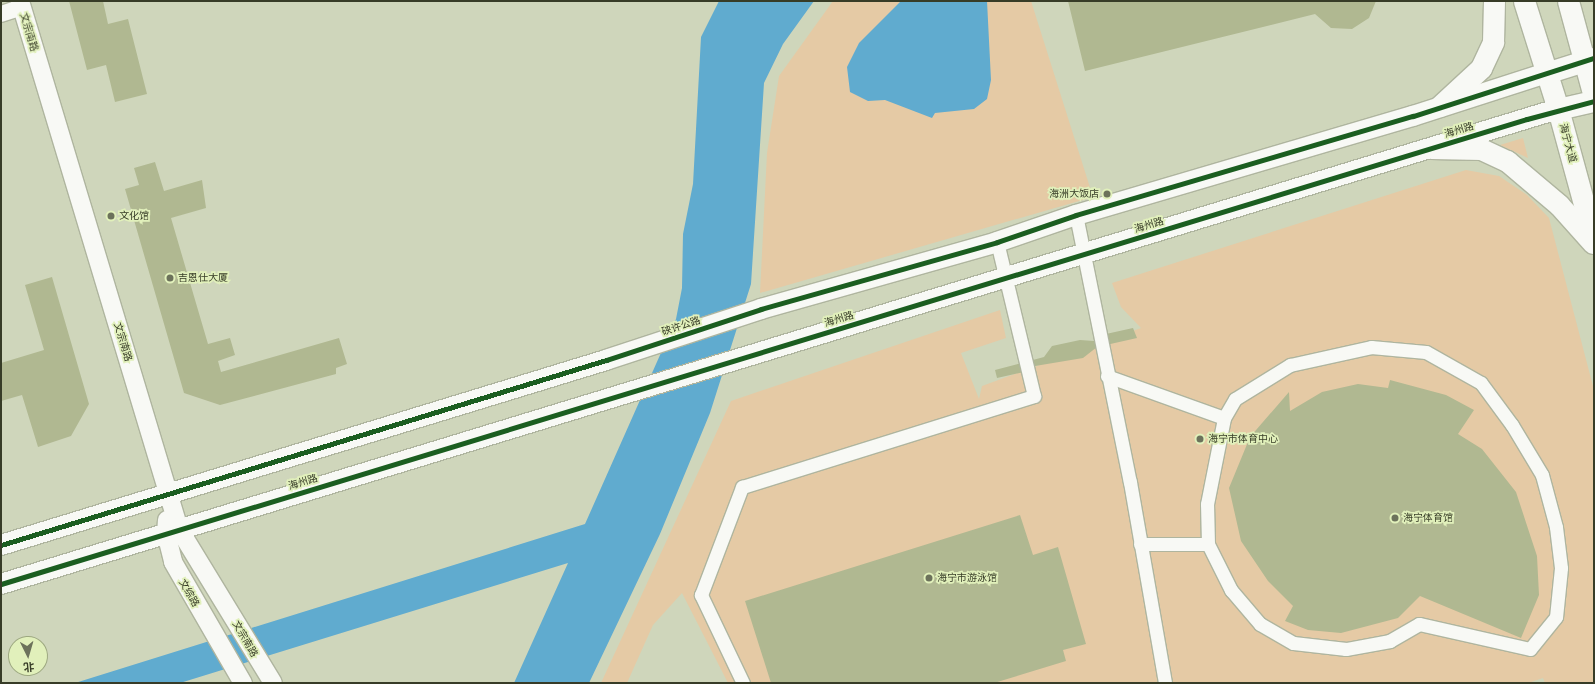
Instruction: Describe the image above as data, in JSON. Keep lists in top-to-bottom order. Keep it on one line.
{"streets":{"highway":["海宁大道"],"main road":["文宗南路","海州路","硖许公路","文综路"]},"crossings":[["文宗南路","海州路"],["文宗南路","硖许公路"],["文宗南路","文综路"],["海州路","海宁大道"],["海州路","文综路"],["硖许公路","文综路"]],"places":["海洲大饭店","文化馆","吉恩仕大厦","海宁市体育中心","海宁体育馆","海宁市游泳馆"],"north":"bottom"}
